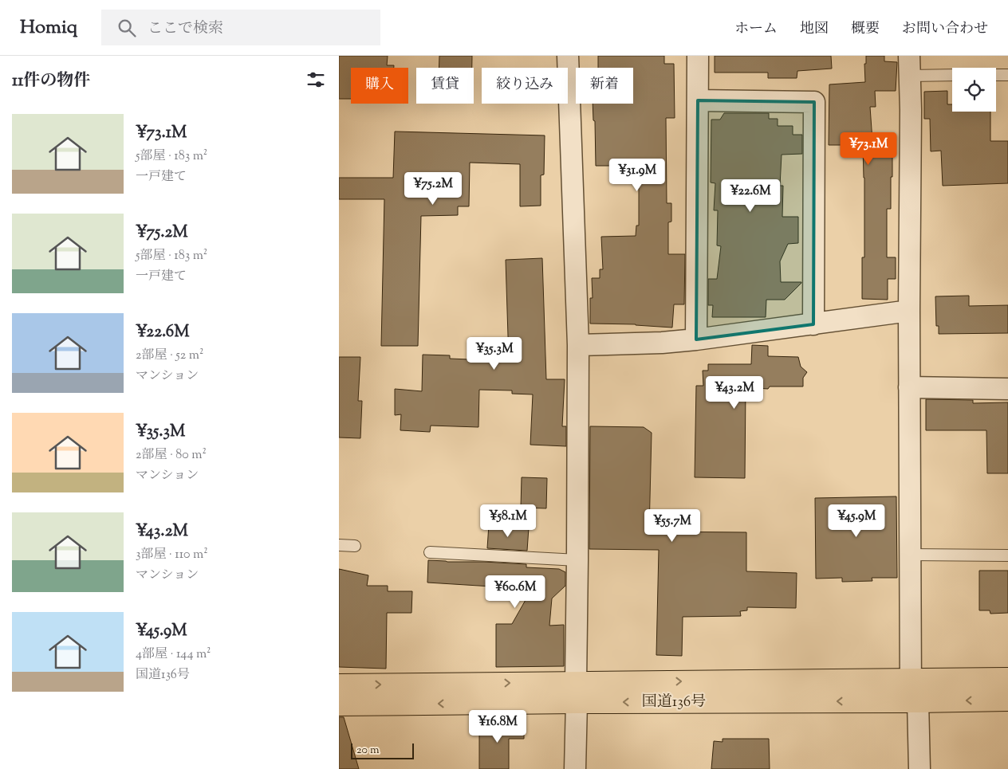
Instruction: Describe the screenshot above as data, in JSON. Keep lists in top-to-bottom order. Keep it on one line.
{"streets":{"highway":["国道136号"]},"scale_bar":"20 m","page":{"header":"Homiq","search":"ここで検索","nav":["ホーム","地図","概要","お問い合わせ"],"heading":"11件の物件","chip":["購入","賃貸","絞り込み","新着"],"list":[{"name":"¥73.1M","note":"5部屋 · 183 m² · 一戸建て"},{"name":"¥75.2M","note":"5部屋 · 183 m² · 一戸建て"},{"name":"¥22.6M","note":"2部屋 · 52 m² · マンション"},{"name":"¥35.3M","note":"2部屋 · 80 m² · マンション"},{"name":"¥43.2M","note":"3部屋 · 110 m² · マンション"},{"name":"¥45.9M","note":"4部屋 · 144 m² · 国道136号"}],"price":["¥73.1M","¥31.9M","¥75.2M","¥22.6M","¥35.3M","¥43.2M","¥58.1M","¥45.9M","¥55.7M","¥60.6M","¥16.8M"],"scale":"20 m"}}
